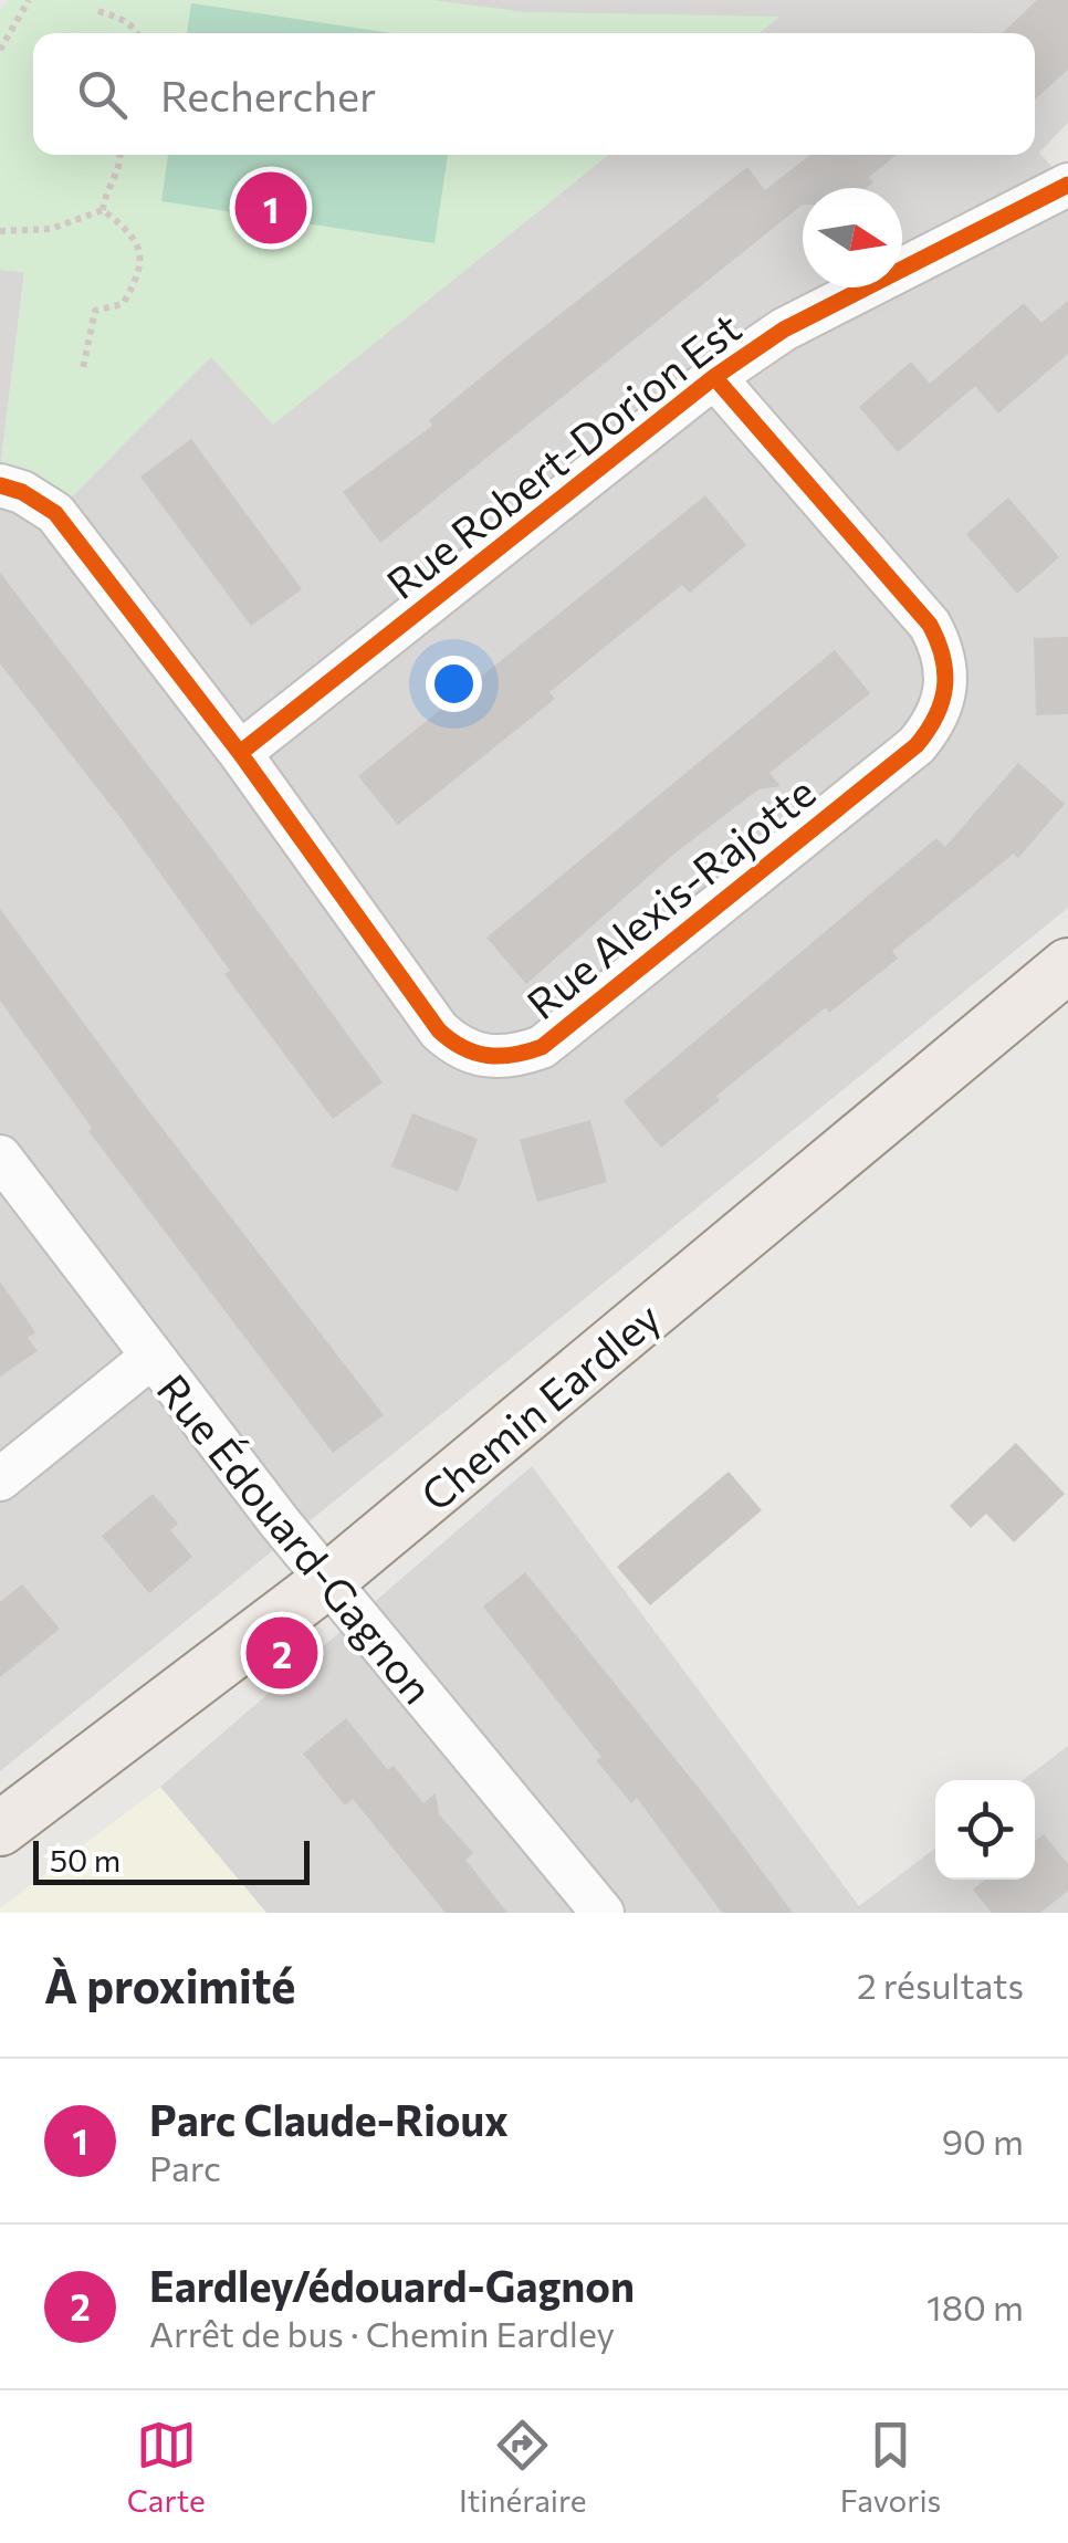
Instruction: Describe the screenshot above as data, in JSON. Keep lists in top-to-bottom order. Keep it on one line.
{"streets":{"main road":["Chemin Eardley"],"street":["Rue Robert-Dorion Est","Rue Alexis-Rajotte","Rue Édouard-Gagnon"]},"crossings":[["Rue Robert-Dorion Est","Rue Alexis-Rajotte"],["Chemin Eardley","Rue Édouard-Gagnon"]],"scale_bar":"50 m","north":"right","page":{"search":"Rechercher","pins":["1","2"],"scale":"50 m","heading":["À proximité","2 résultats"],"list":[{"mark":"1","name":"Parc Claude-Rioux","note":"Parc","value":"90 m"},{"mark":"2","name":"Eardley/édouard-Gagnon","note":"Arrêt de bus · Chemin Eardley","value":"180 m"}],"nav":["Carte","Itinéraire","Favoris"]}}
